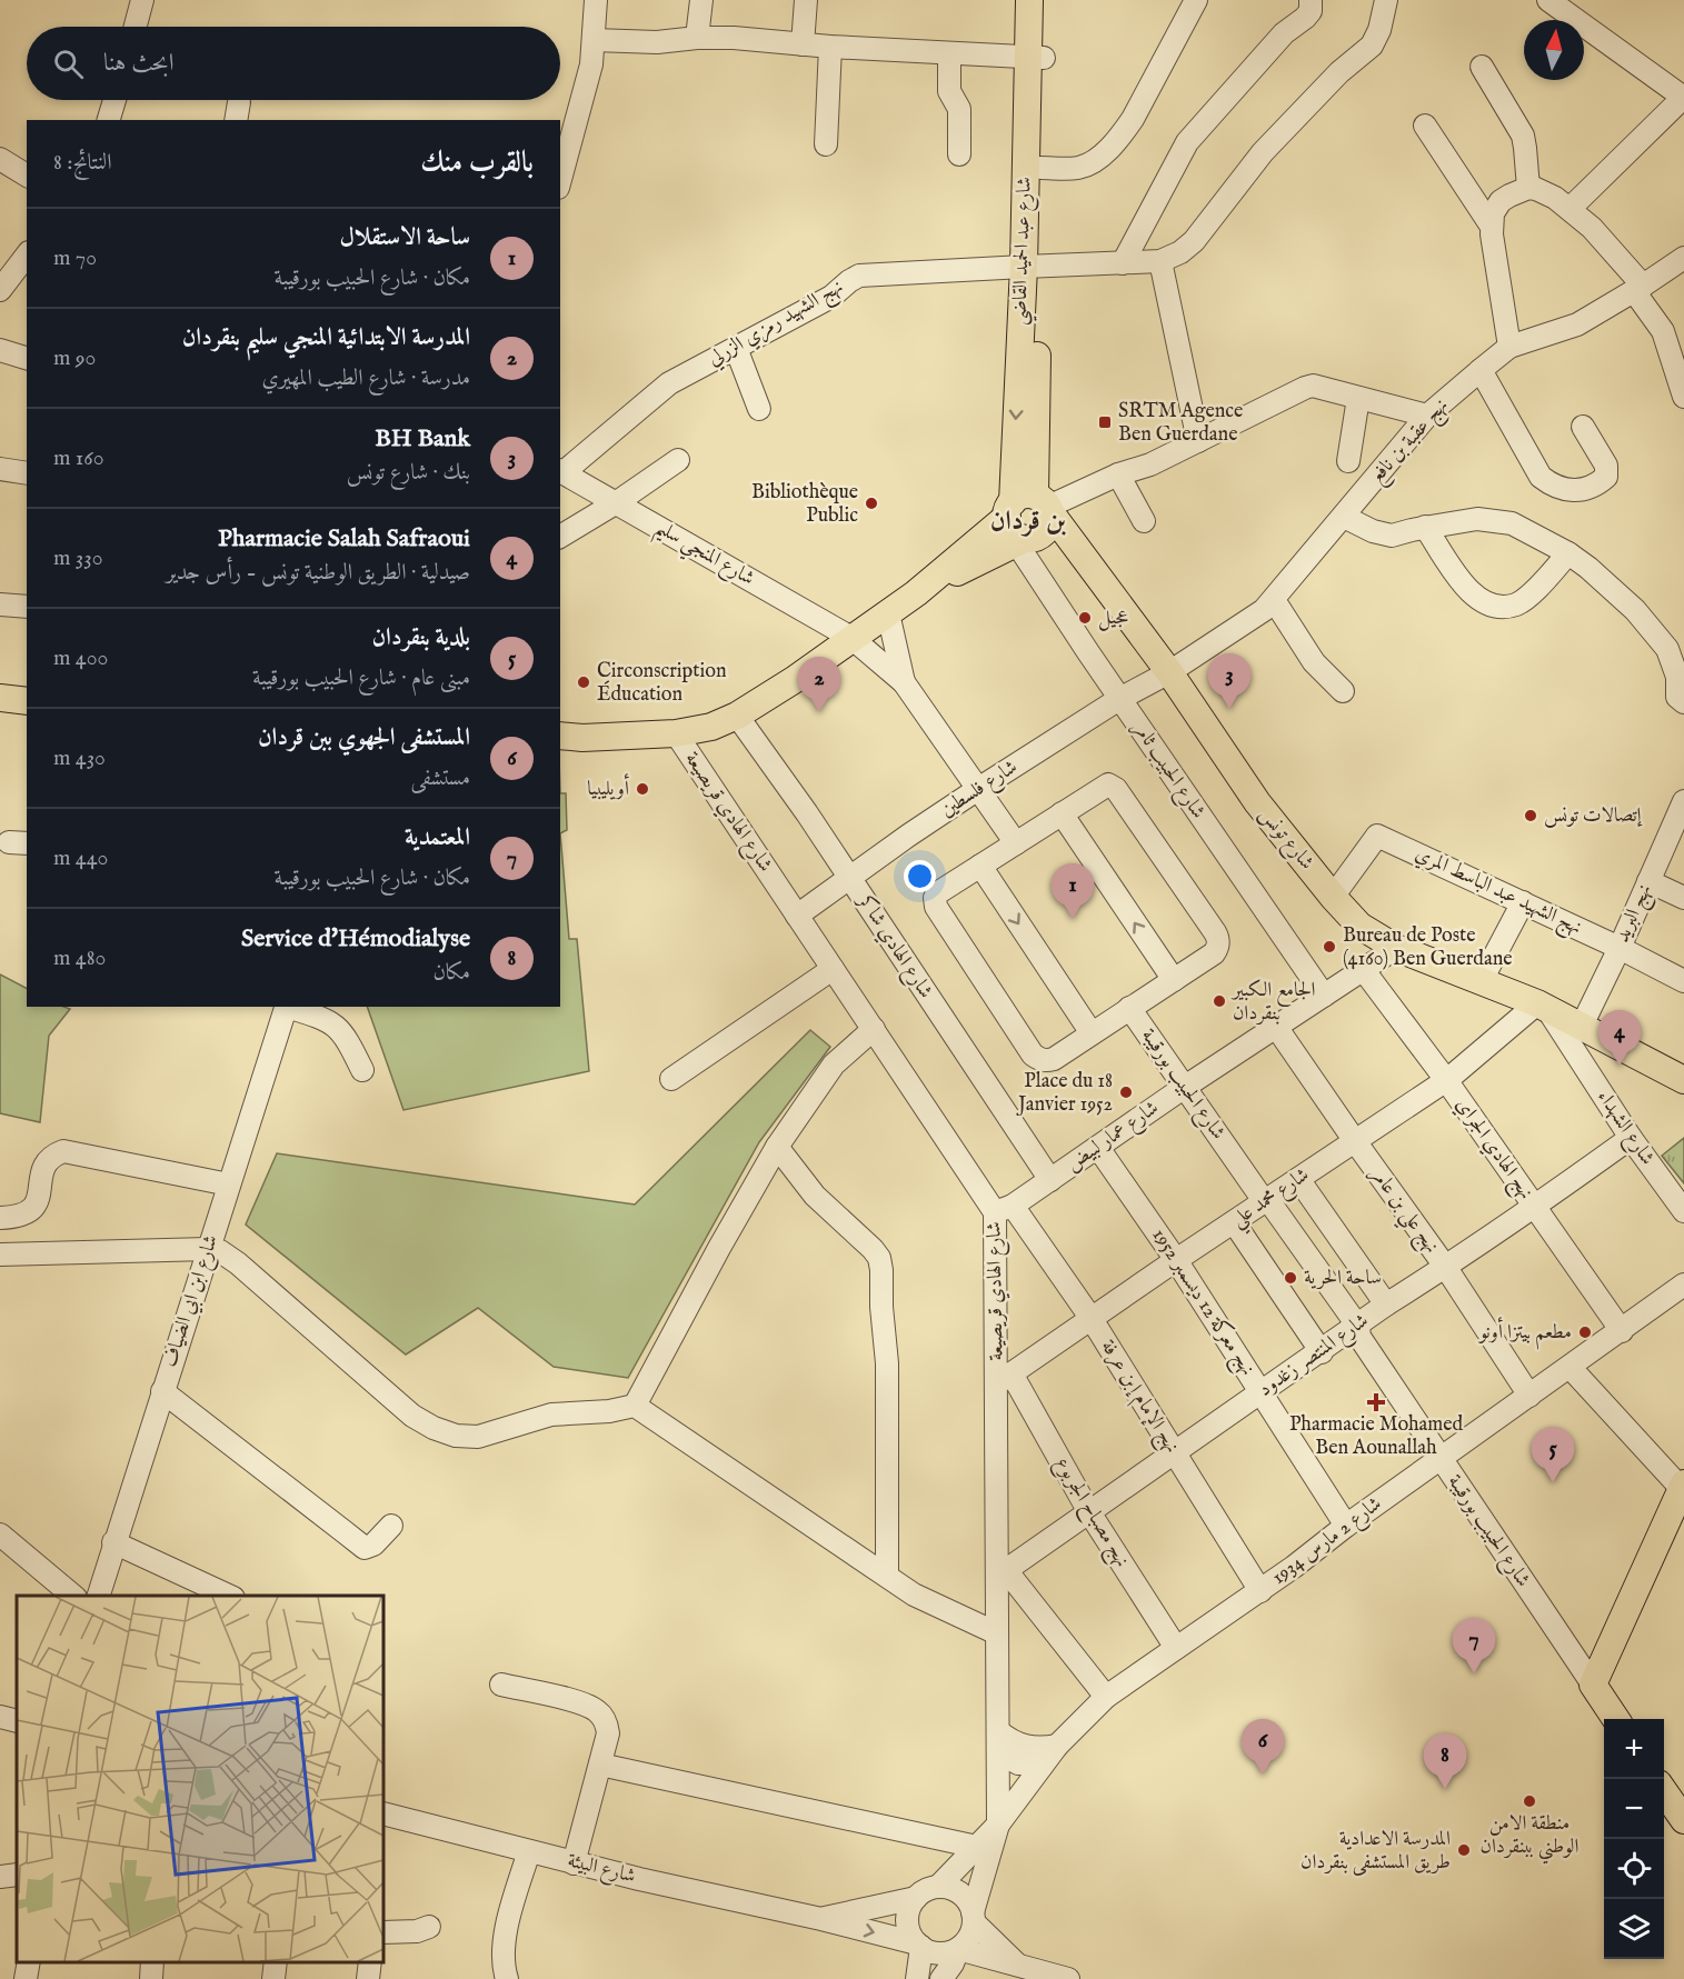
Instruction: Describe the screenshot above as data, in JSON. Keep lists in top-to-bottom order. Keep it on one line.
{"streets":{"main road":["شارع عبد الحميد القاضي","شارع تونس","شارع الحبيب بورقيبة"],"street":["نهج الشهيد رمزي الزرلي","نهج عقبة بن نافع","شارع المنجي سليم","شارع الحبيب ثامر","شارع فلسطين","شارع الهادي قريصيعة","نهج الشهيد عبد الباسط المري","نهج البريد","شارع الهادي شاكر","شارع الشهداء","شارع عمار لبيض","نهج الهادي الجراي","شارع محمد علي","نهج علي بن عامر","شارع ابن ابي الضياف","نهج معركة 12 ديسمبر 1952","شارع المنتصر زغدود","نهج الإمام إبن عرفة","نهج مصباح الجربوع","شارع 2 مارس 1934","شارع البيئة"]},"crossings":[["شارع عبد الحميد القاضي","نهج الشهيد رمزي الزرلي"],["شارع عبد الحميد القاضي","شارع الحبيب ثامر"],["شارع عبد الحميد القاضي","شارع تونس"],["نهج الشهيد رمزي الزرلي","شارع المنجي سليم"],["نهج عقبة بن نافع","شارع فلسطين"],["نهج عقبة بن نافع","شارع تونس"],["شارع الحبيب ثامر","شارع فلسطين"],["شارع الحبيب ثامر","شارع تونس"],["شارع الحبيب ثامر","شارع عمار لبيض"],["شارع فلسطين","شارع الهادي قريصيعة"],["شارع فلسطين","شارع تونس"],["شارع فلسطين","شارع الهادي شاكر"],["شارع الهادي قريصيعة","شارع عمار لبيض"],["شارع الهادي قريصيعة","شارع محمد علي"],["شارع الهادي قريصيعة","شارع المنتصر زغدود"],["شارع الهادي قريصيعة","نهج الإمام إبن عرفة"],["شارع الهادي قريصيعة","نهج مصباح الجربوع"],["شارع الهادي قريصيعة","شارع 2 مارس 1934"],["شارع تونس","نهج الشهيد عبد الباسط المري"],["شارع تونس","نهج البريد"],["شارع تونس","شارع الشهداء"],["شارع تونس","شارع عمار لبيض"],["شارع تونس","شارع محمد علي"],["نهج الشهيد عبد الباسط المري","نهج البريد"],["شارع الهادي شاكر","شارع عمار لبيض"],["شارع الحبيب بورقيبة","شارع عمار لبيض"],["شارع الحبيب بورقيبة","شارع محمد علي"],["شارع الحبيب بورقيبة","شارع المنتصر زغدود"],["شارع الحبيب بورقيبة","شارع 2 مارس 1934"],["شارع الشهداء","شارع محمد علي"],["شارع الشهداء","شارع المنتصر زغدود"],["شارع عمار لبيض","نهج الهادي الجراي"],["شارع عمار لبيض","نهج علي بن عامر"],["شارع عمار لبيض","نهج معركة 12 ديسمبر 1952"],["شارع عمار لبيض","نهج الإمام إبن عرفة"],["نهج الهادي الجراي","شارع محمد علي"],["نهج الهادي الجراي","شارع المنتصر زغدود"],["نهج الهادي الجراي","شارع 2 مارس 1934"],["شارع محمد علي","نهج علي بن عامر"],["شارع محمد علي","نهج معركة 12 ديسمبر 1952"],["شارع محمد علي","نهج الإمام إبن عرفة"],["شارع محمد علي","نهج مصباح الجربوع"],["نهج علي بن عامر","شارع المنتصر زغدود"],["نهج علي بن عامر","شارع 2 مارس 1934"],["نهج معركة 12 ديسمبر 1952","شارع المنتصر زغدود"],["نهج معركة 12 ديسمبر 1952","شارع 2 مارس 1934"],["شارع المنتصر زغدود","نهج الإمام إبن عرفة"],["شارع المنتصر زغدود","نهج مصباح الجربوع"],["نهج الإمام إبن عرفة","شارع 2 مارس 1934"],["نهج مصباح الجربوع","شارع 2 مارس 1934"]],"districts":["بن قردان"],"places":{"transit":["SRTM Agence Ben Guerdane"],"other":["Bibliothèque Public","عجيل","Circonscription Éducation","أويليبيا","إتصالات تونس","Bureau de Poste (4160) Ben Guerdane","الجامع الكبير بنقردان","Place du 18 Janvier 1952","ساحة الحرية","مطعم بيتزا أونو","منطقة الامن الوطني ببنقردان","المدرسة الاعدادية طريق المستشفى بنقردان"],"health":["Pharmacie Mohamed Ben Aounallah"]},"north":"top","page":{"search":"ابحث هنا","heading":["بالقرب منك","النتائج: 8"],"list":[{"mark":"1","name":"ساحة الاستقلال","note":"مكان · شارع الحبيب بورقيبة","value":"70 m"},{"mark":"2","name":"المدرسة الابتدائية المنجي سليم بنقردان","note":"مدرسة · شارع الطيب المهيري","value":"90 m"},{"mark":"3","name":"BH Bank","note":"بنك · شارع تونس","value":"160 m"},{"mark":"4","name":"Pharmacie Salah Safraoui","note":"صيدلية · الطريق الوطنية تونس - رأس جدير","value":"330 m"},{"mark":"5","name":"بلدية بنقردان","note":"مبنى عام · شارع الحبيب بورقيبة","value":"400 m"},{"mark":"6","name":"المستشفى الجهوي ببن قردان","note":"مستشفى","value":"430 m"},{"mark":"7","name":"المعتمدية","note":"مكان · شارع الحبيب بورقيبة","value":"440 m"},{"mark":"8","name":"Service d'Hémodialyse","note":"مكان","value":"480 m"}],"pins":["3","2","1","4","5","7","6","8"],"map_buttons":["+","−"]}}
